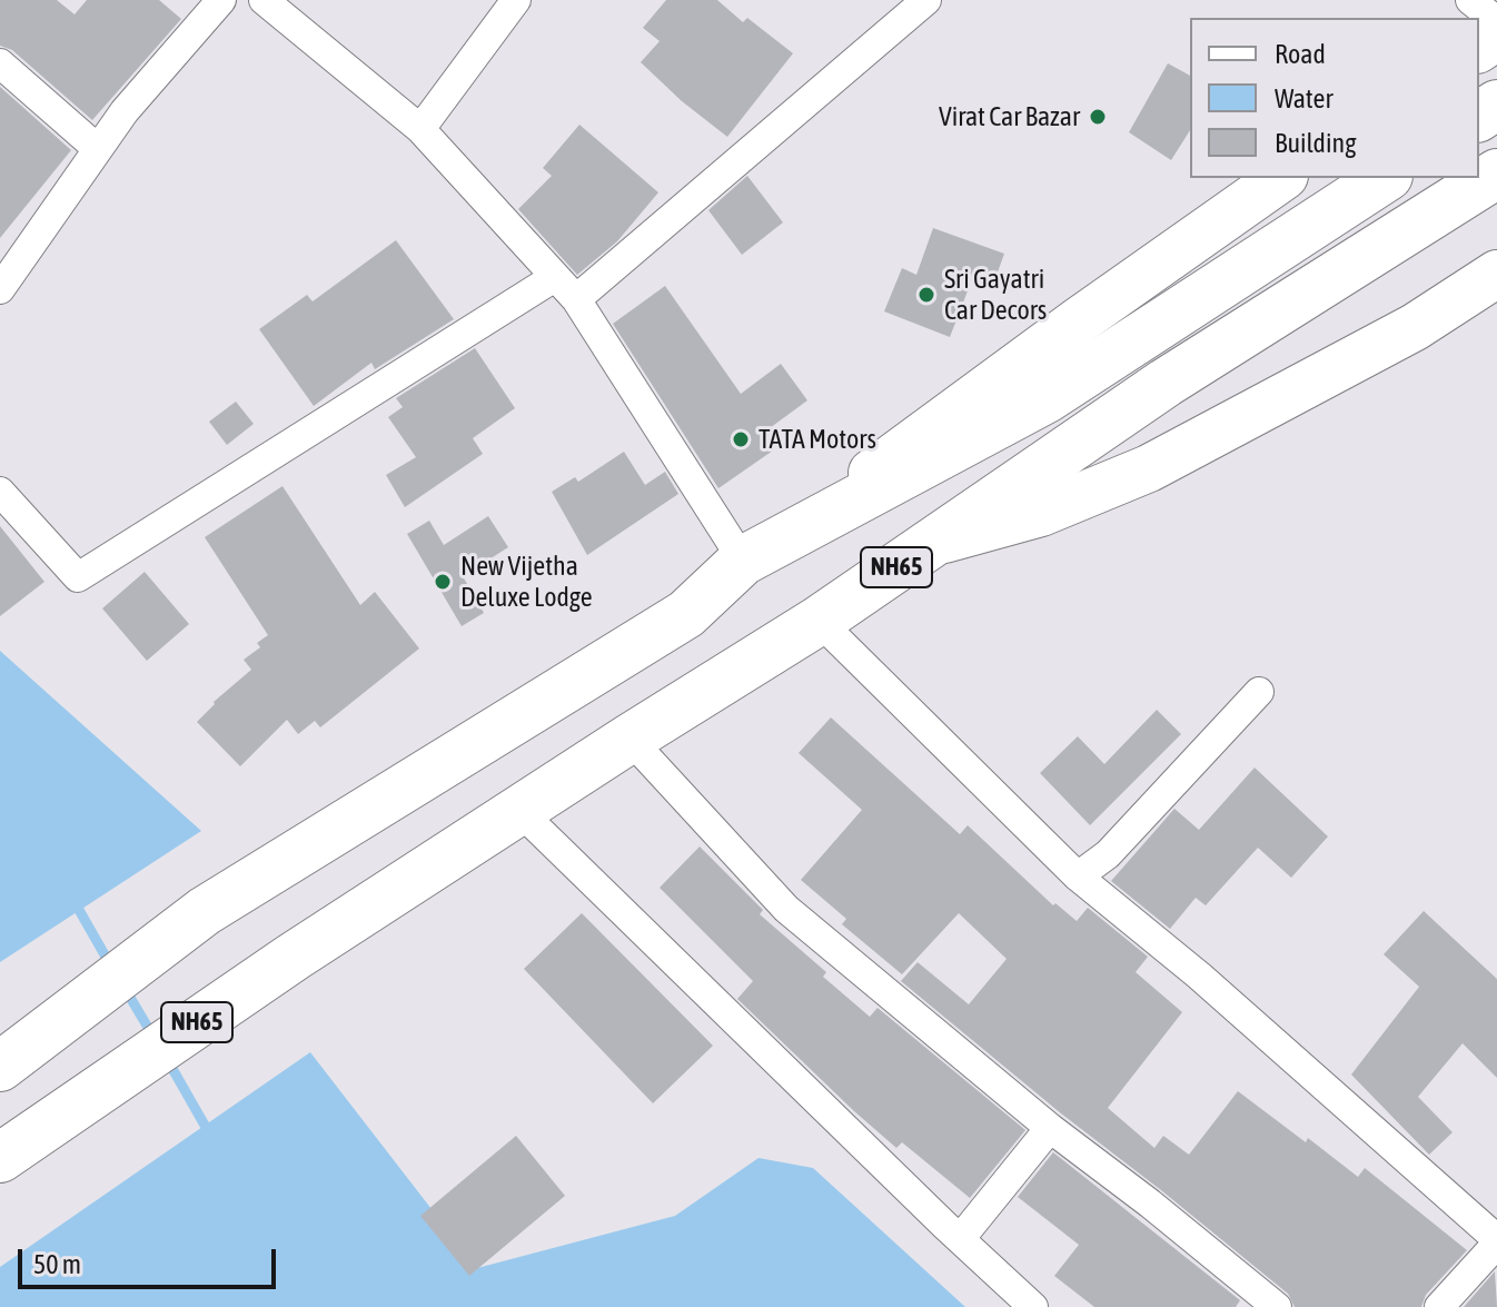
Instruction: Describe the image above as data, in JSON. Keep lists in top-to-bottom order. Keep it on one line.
{"streets":{"highway":["NH65"]},"places":["Virat Car Bazar","Sri Gayatri Car Decors","TATA Motors","New Vijetha Deluxe Lodge"],"legend":["Road","Water","Building"],"scale_bar":"50 m"}
